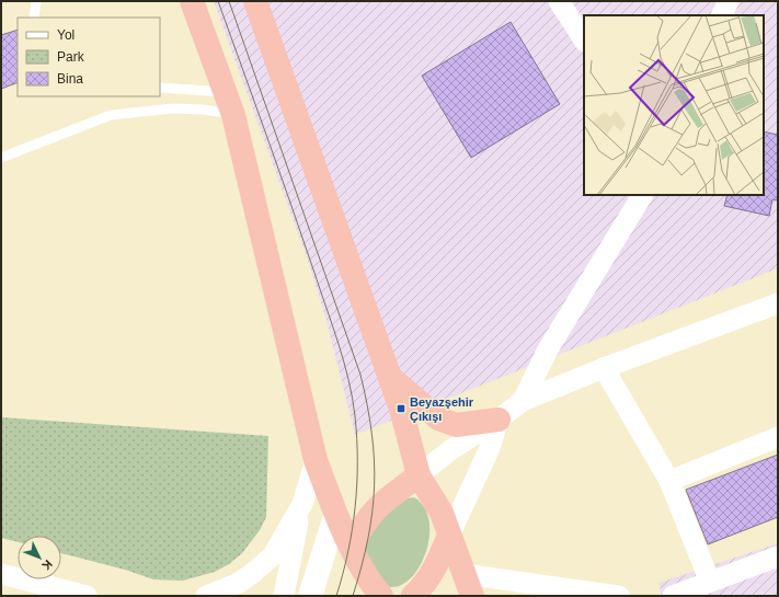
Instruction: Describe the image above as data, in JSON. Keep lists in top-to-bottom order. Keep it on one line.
{"places":{"transit":["Beyazşehir Çıkışı"]},"legend":["Yol","Park","Bina"],"north":"bottom right"}
